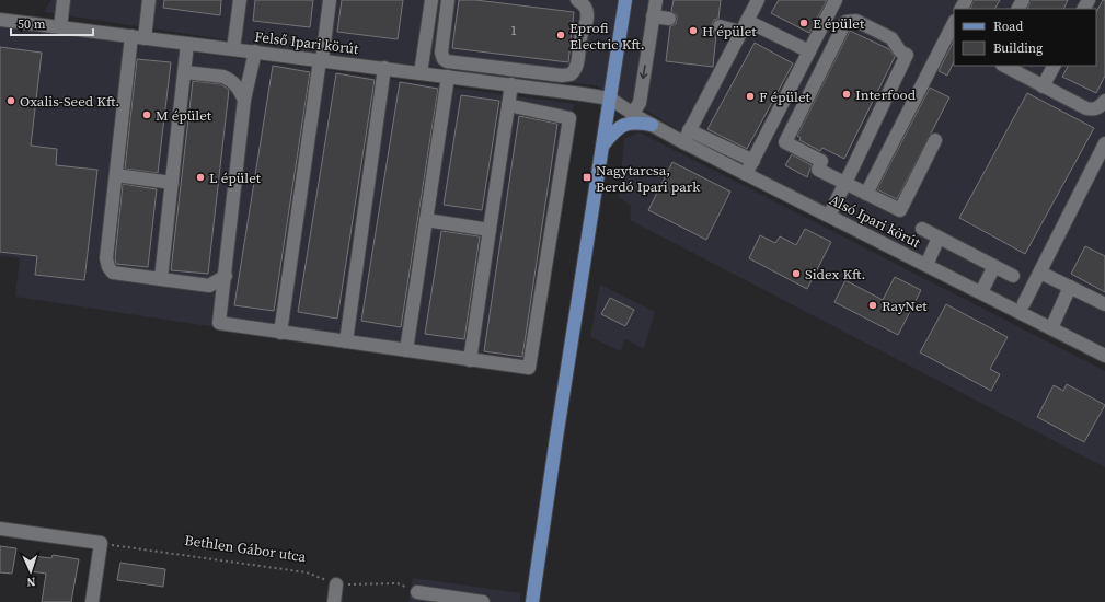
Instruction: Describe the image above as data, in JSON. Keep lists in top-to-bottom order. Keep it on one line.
{"streets":{"street":["Felső Ipari körút","Alsó Ipari körút"],"path":["Bethlen Gábor utca"]},"crossings":[["Felső Ipari körút","Alsó Ipari körút"]],"places":{"other":["E épület","H épület","Eprofi Electric Kft.","Interfood","F épület","Oxalis-Seed Kft.","M épület","L épület","Sidex Kft.","RayNet"],"transit":["Nagytarcsa, Berdó Ipari park"]},"house_numbers":["1"],"legend":["Road","Building"],"scale_bar":"50 m","north":"bottom"}
